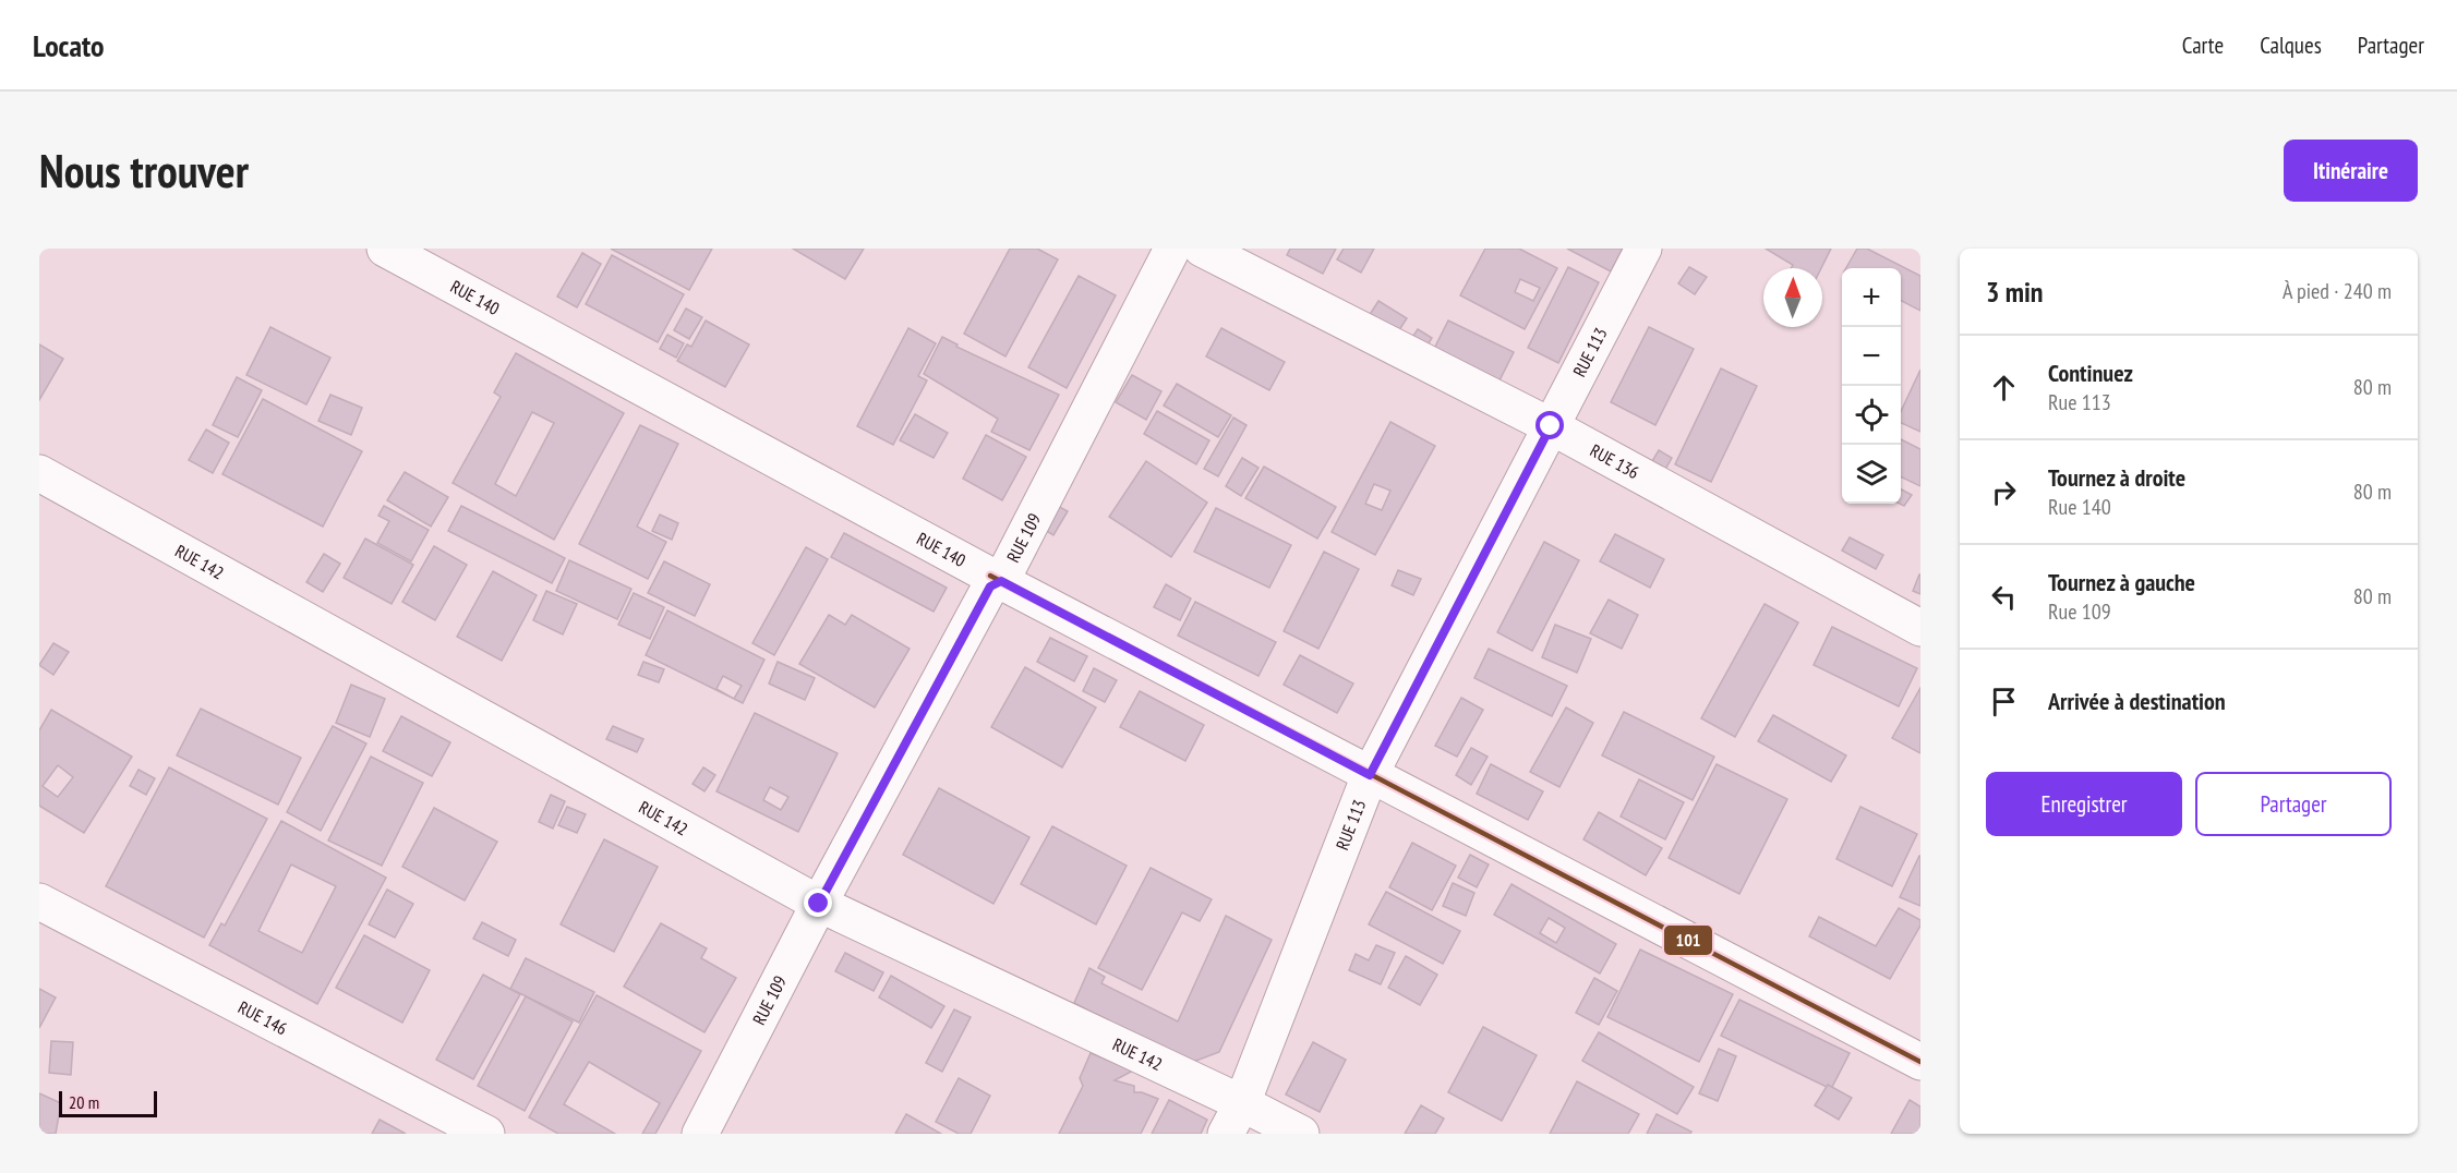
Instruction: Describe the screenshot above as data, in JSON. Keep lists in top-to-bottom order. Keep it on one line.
{"streets":{"street":["RUE 140","RUE 113","RUE 136","RUE 109","RUE 142","RUE 146"]},"crossings":[["RUE 140","RUE 113"],["RUE 140","RUE 109"],["RUE 113","RUE 136"],["RUE 113","RUE 142"],["RUE 109","RUE 142"]],"lines":["transit line 101"],"scale_bar":"20 m","north":"top","page":{"header":"Locato","nav":["Carte","Calques","Partager"],"buttons":["Itinéraire",["Enregistrer","Partager"]],"title":"Nous trouver","heading":["3 min","À pied · 240 m"],"map_buttons":["+","−"],"list":[["Continuez","Rue 113","80 m"],["Tournez à droite","Rue 140","80 m"],["Tournez à gauche","Rue 109","80 m"],"Arrivée à destination"],"scale":"20 m"}}
